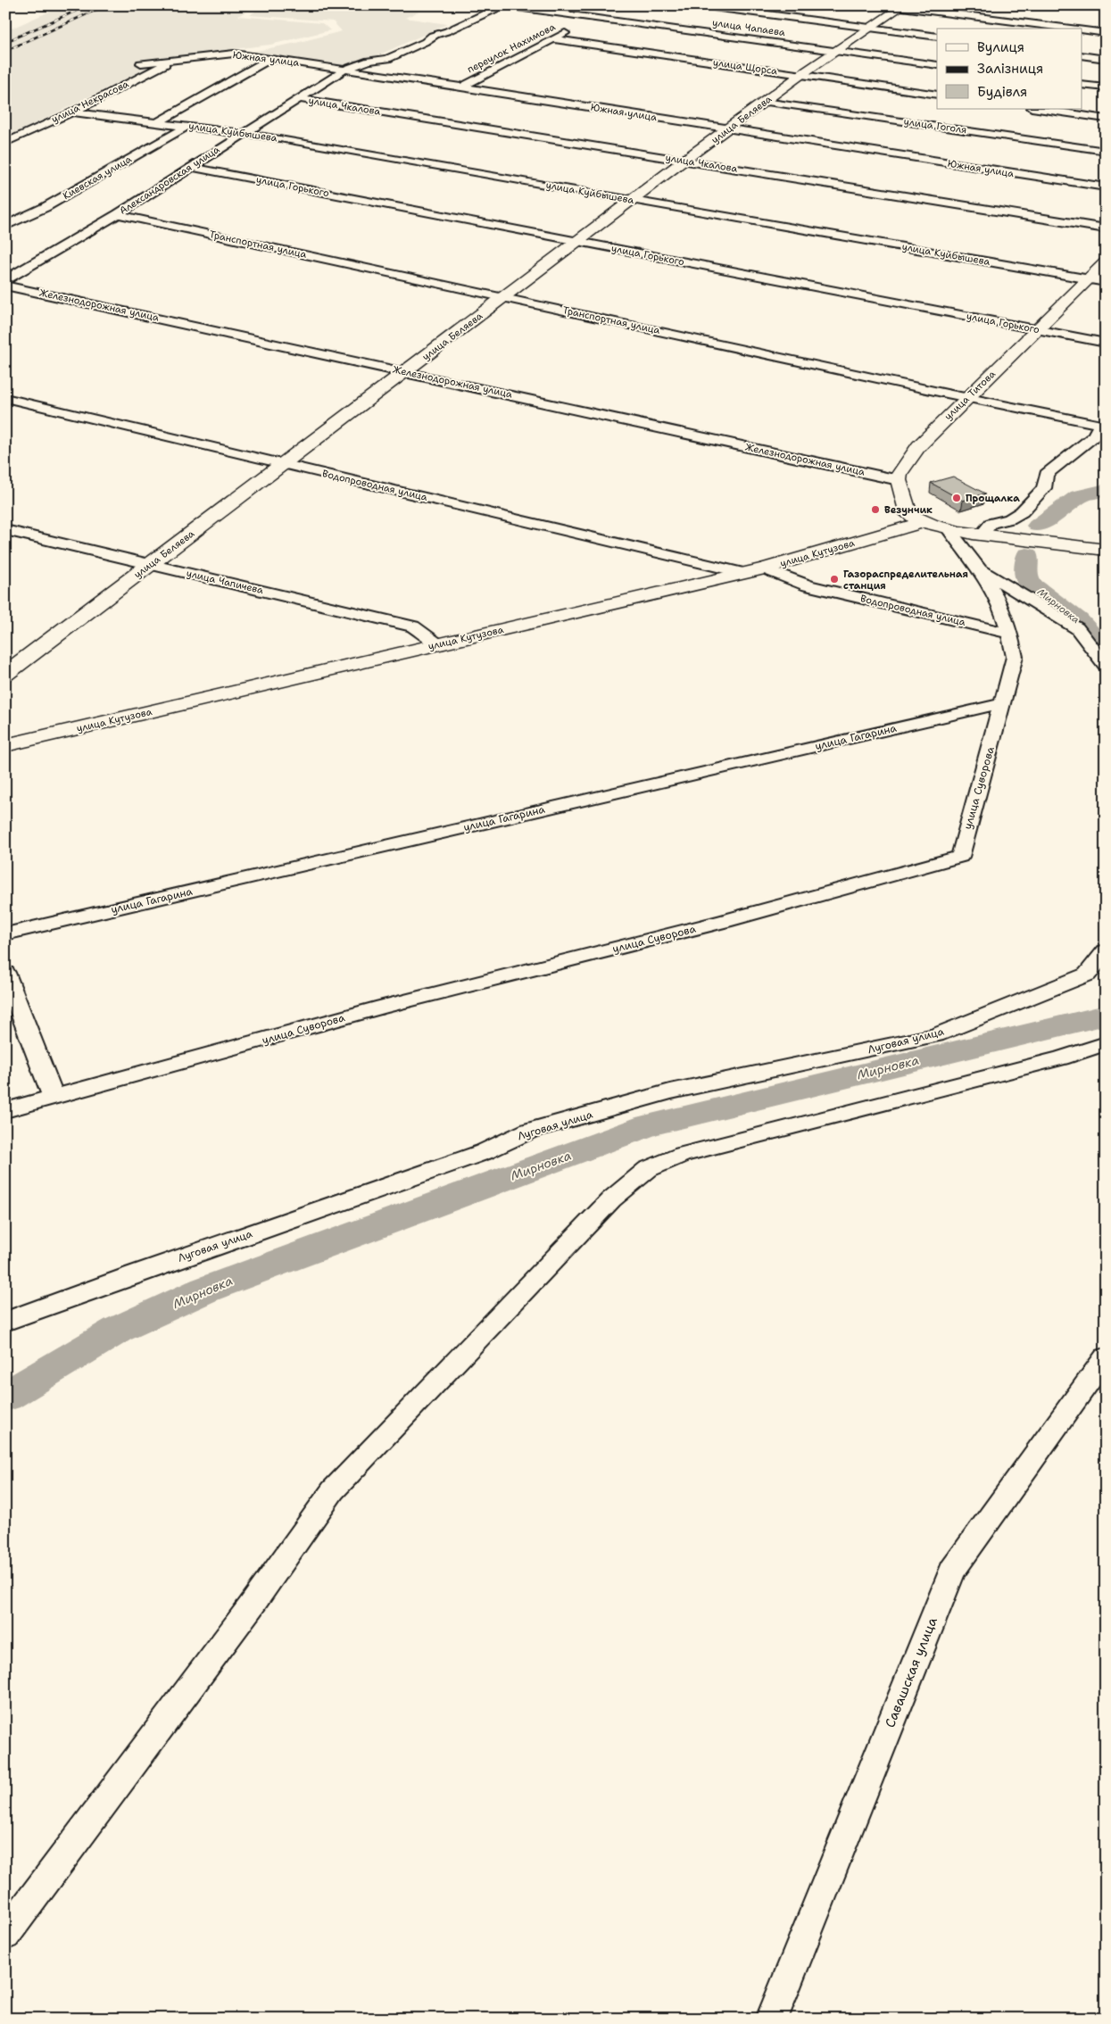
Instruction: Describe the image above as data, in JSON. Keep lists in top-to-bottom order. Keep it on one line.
{"streets":{"main road":["улица Беляева","улица Титова","улица Кутузова"],"street":["улица Чапаева","переулок Нахимова","Южная улица","улица Щорса","улица Некрасова","улица Чкалова","улица Гоголя","улица Куйбышева","Киевская улица","Александровская улица","улица Горького","Транспортная улица","Железнодорожная улица","Водопроводная улица","улица Чапичева","улица Гагарина","улица Суворова","Луговая улица","Савашская улица"]},"crossings":[["улица Чапаева","переулок Нахимова"],["улица Чапаева","улица Беляева"],["улица Чапаева","Александровская улица"],["переулок Нахимова","Южная улица"],["переулок Нахимова","улица Щорса"],["Южная улица","улица Некрасова"],["Южная улица","улица Беляева"],["Южная улица","Александровская улица"],["улица Щорса","улица Беляева"],["улица Некрасова","улица Куйбышева"],["улица Чкалова","улица Беляева"],["улица Чкалова","Александровская улица"],["улица Беляева","улица Гоголя"],["улица Беляева","улица Куйбышева"],["улица Беляева","улица Горького"],["улица Беляева","Транспортная улица"],["улица Беляева","Железнодорожная улица"],["улица Беляева","Водопроводная улица"],["улица Беляева","улица Чапичева"],["улица Куйбышева","Киевская улица"],["улица Куйбышева","Александровская улица"],["улица Куйбышева","улица Титова"],["Александровская улица","улица Горького"],["Александровская улица","Транспортная улица"],["улица Горького","улица Титова"],["Транспортная улица","улица Титова"],["Железнодорожная улица","улица Титова"],["Водопроводная улица","улица Кутузова"],["Водопроводная улица","улица Суворова"],["улица Кутузова","улица Чапичева"],["улица Гагарина","улица Суворова"]],"water":["Мирновка"],"places":["Прощалка","Везунчик","Газораспределительная станция"],"legend":["Вулиця","Залізниця","Будівля"]}
